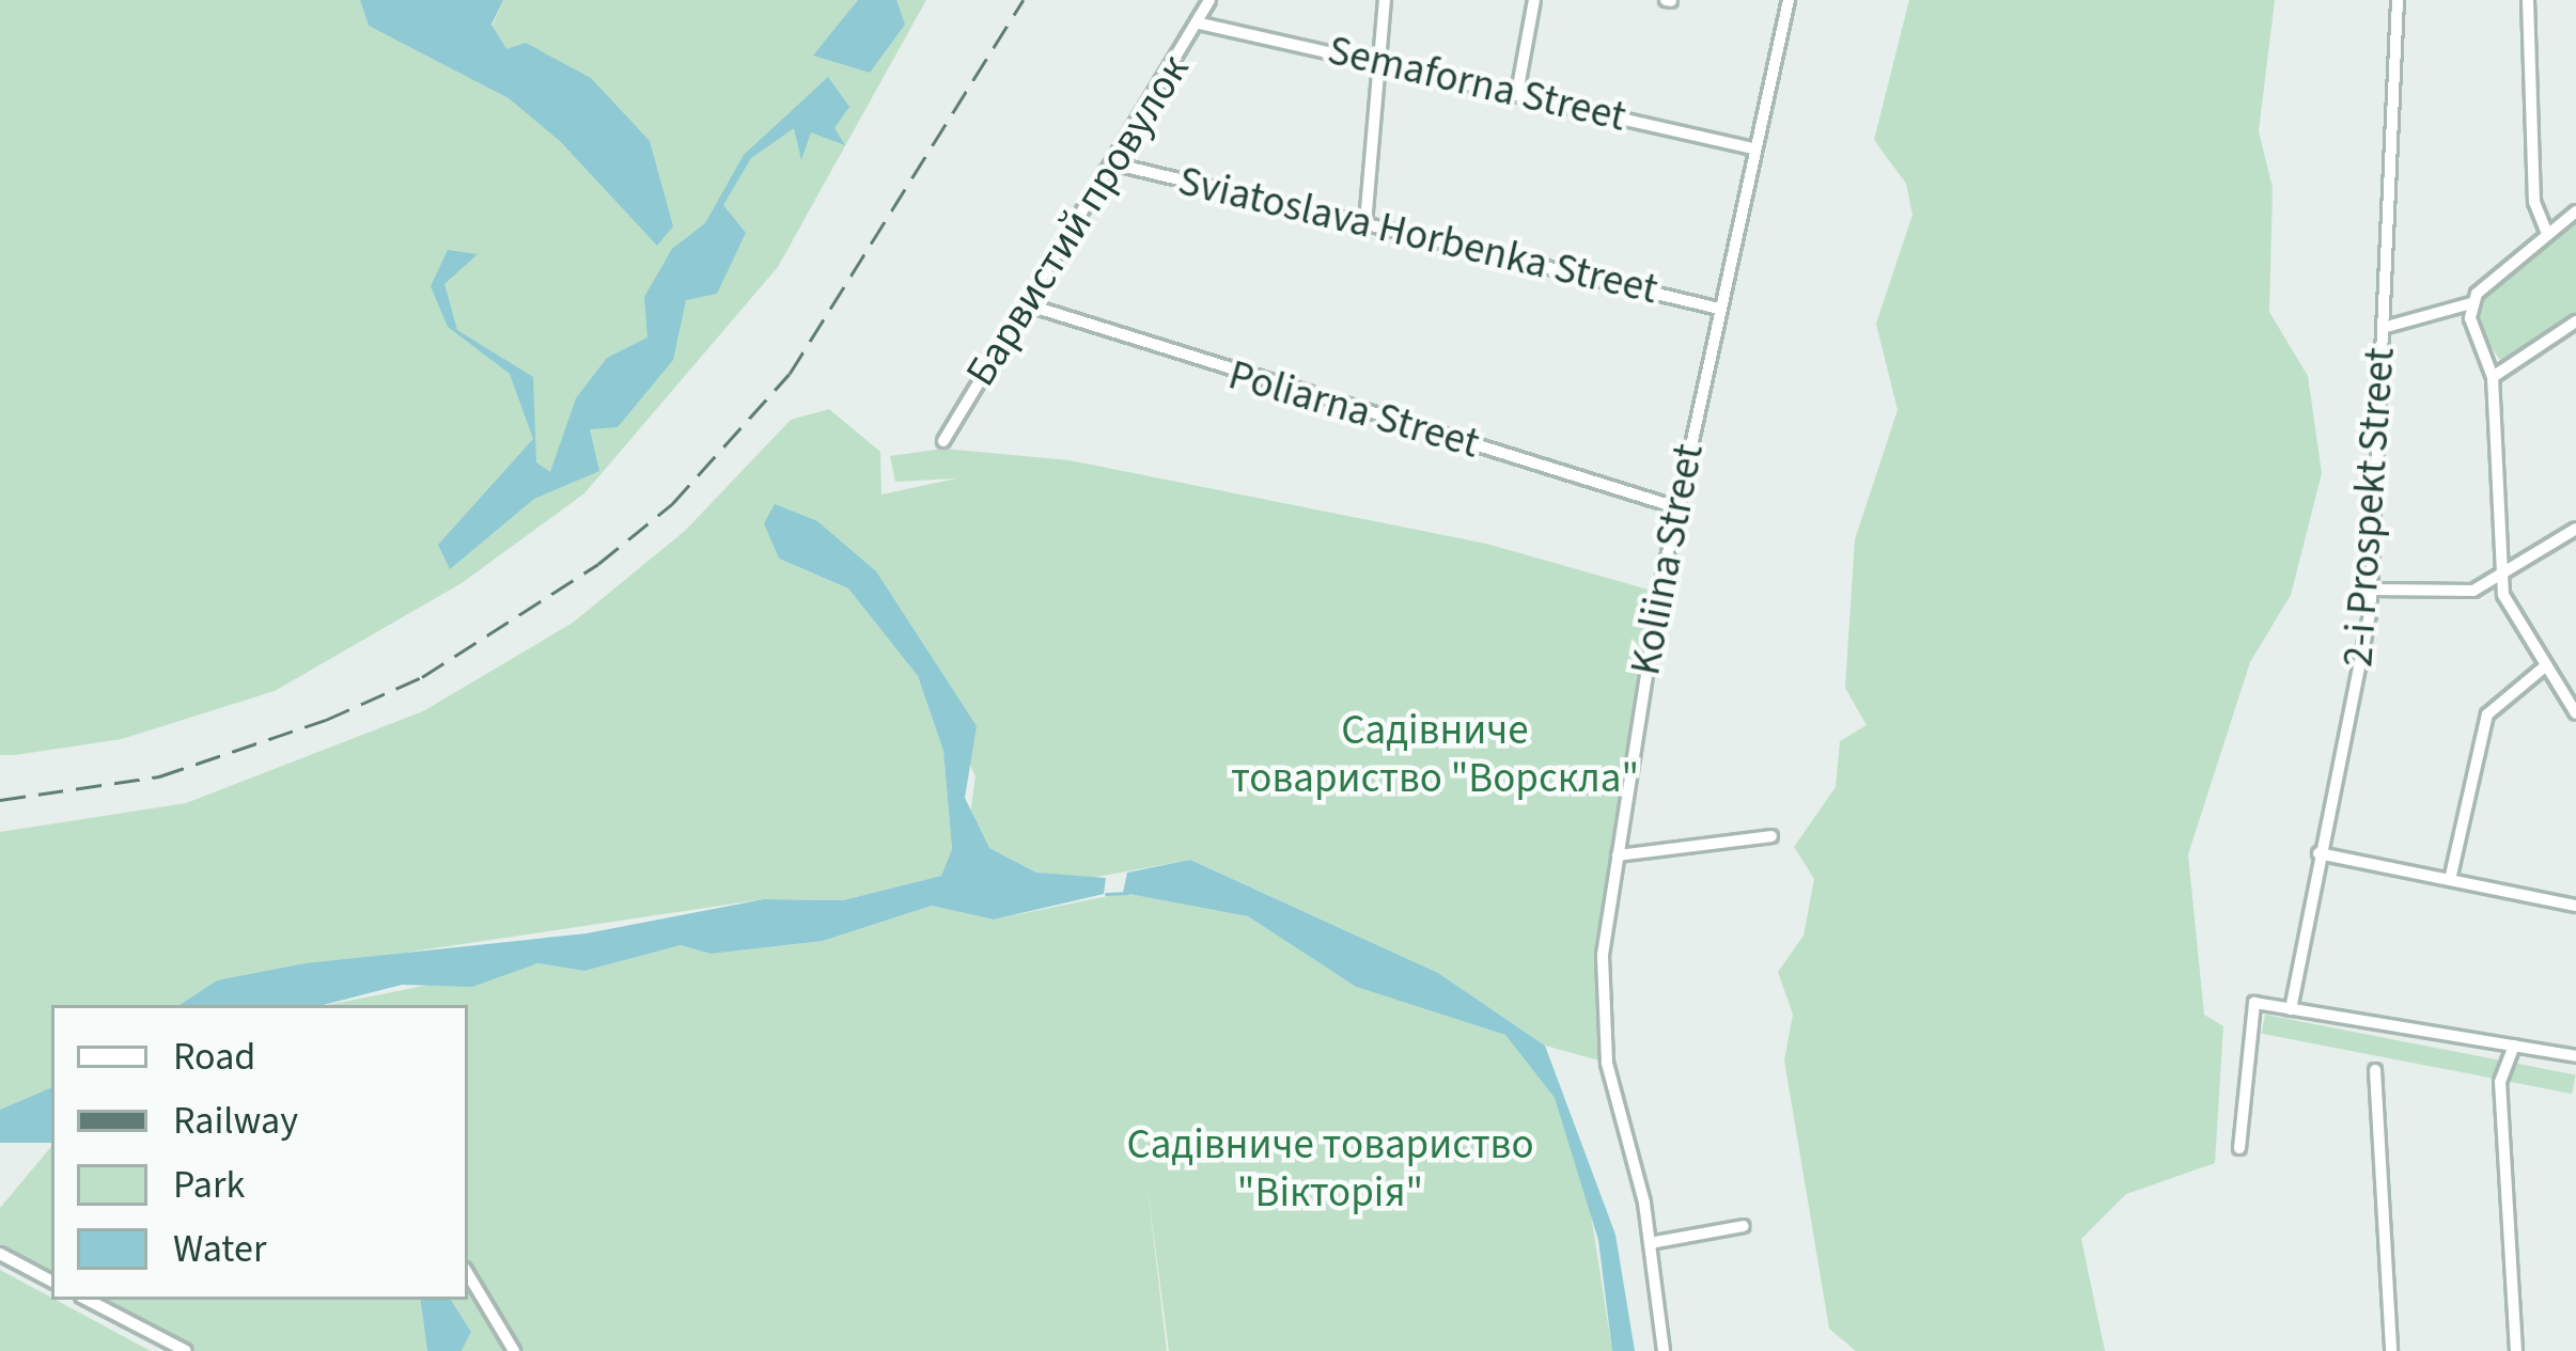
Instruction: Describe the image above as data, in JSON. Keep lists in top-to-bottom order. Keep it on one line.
{"streets":{"street":["Semaforna Street","Барвистий провулок","Sviatoslava Horbenka Street","Poliarna Street","2-i Prospekt Street","Koliina Street"]},"crossings":[["Semaforna Street","Барвистий провулок"],["Semaforna Street","Koliina Street"],["Барвистий провулок","Sviatoslava Horbenka Street"],["Барвистий провулок","Poliarna Street"],["Sviatoslava Horbenka Street","Koliina Street"],["Poliarna Street","Koliina Street"]],"parks":["Садівниче товариство \"Ворскла\"","Садівниче товариство \"Вікторія\""],"legend":["Road","Railway","Park","Water"]}
